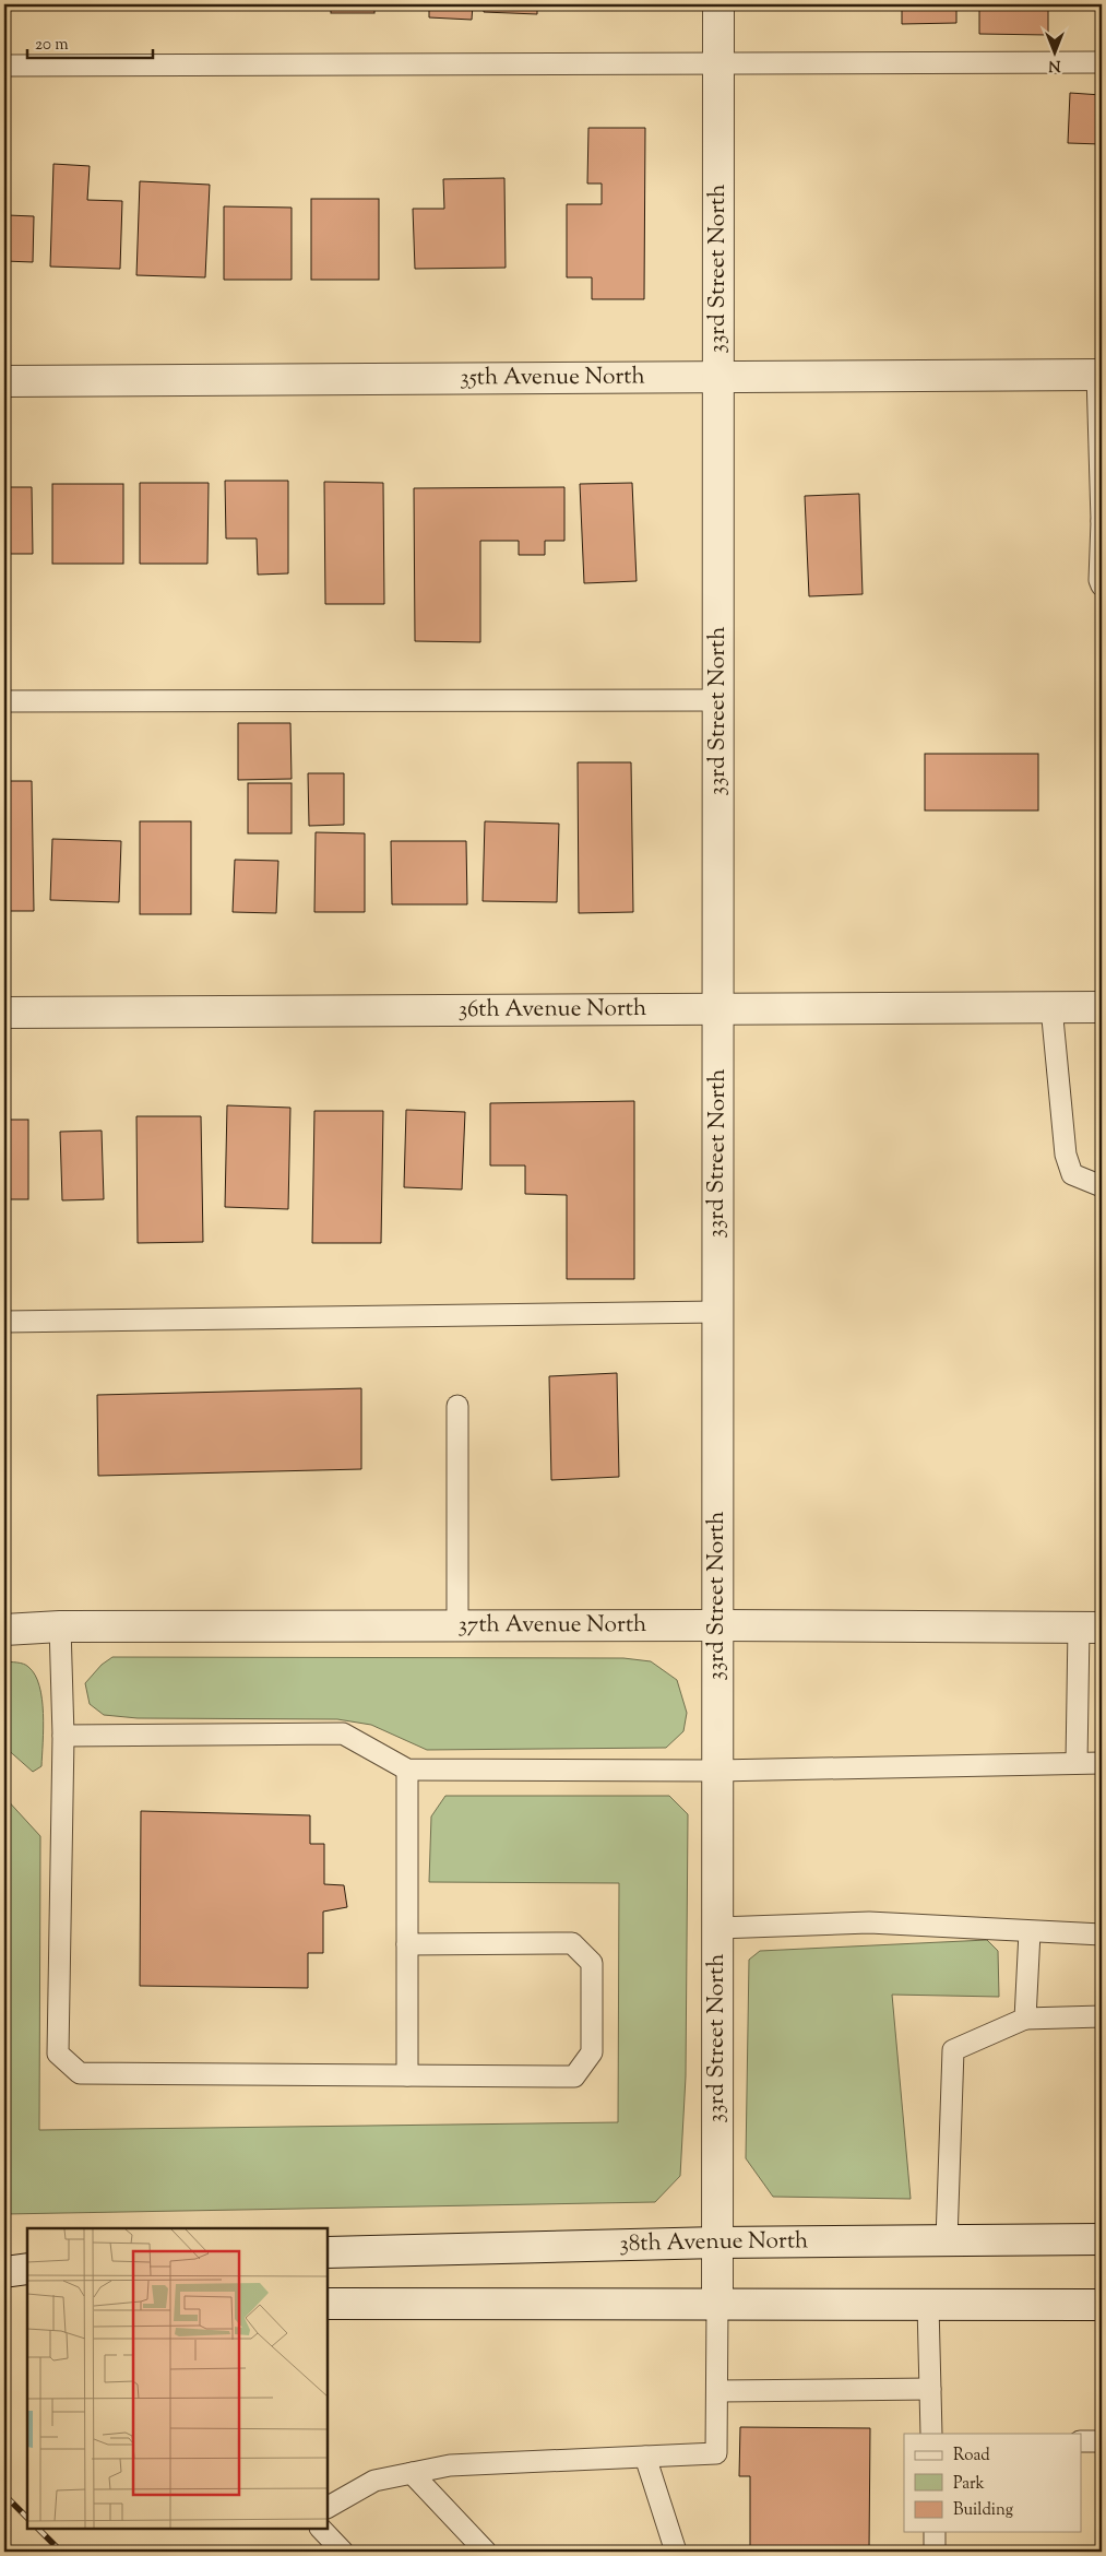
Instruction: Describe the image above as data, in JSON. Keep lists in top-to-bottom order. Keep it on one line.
{"streets":{"street":["33rd Street North","35th Avenue North","36th Avenue North","37th Avenue North","38th Avenue North"]},"crossings":[["33rd Street North","35th Avenue North"],["33rd Street North","36th Avenue North"],["33rd Street North","37th Avenue North"],["33rd Street North","38th Avenue North"]],"legend":["Road","Park","Building"],"scale_bar":"20 m","north":"bottom"}
